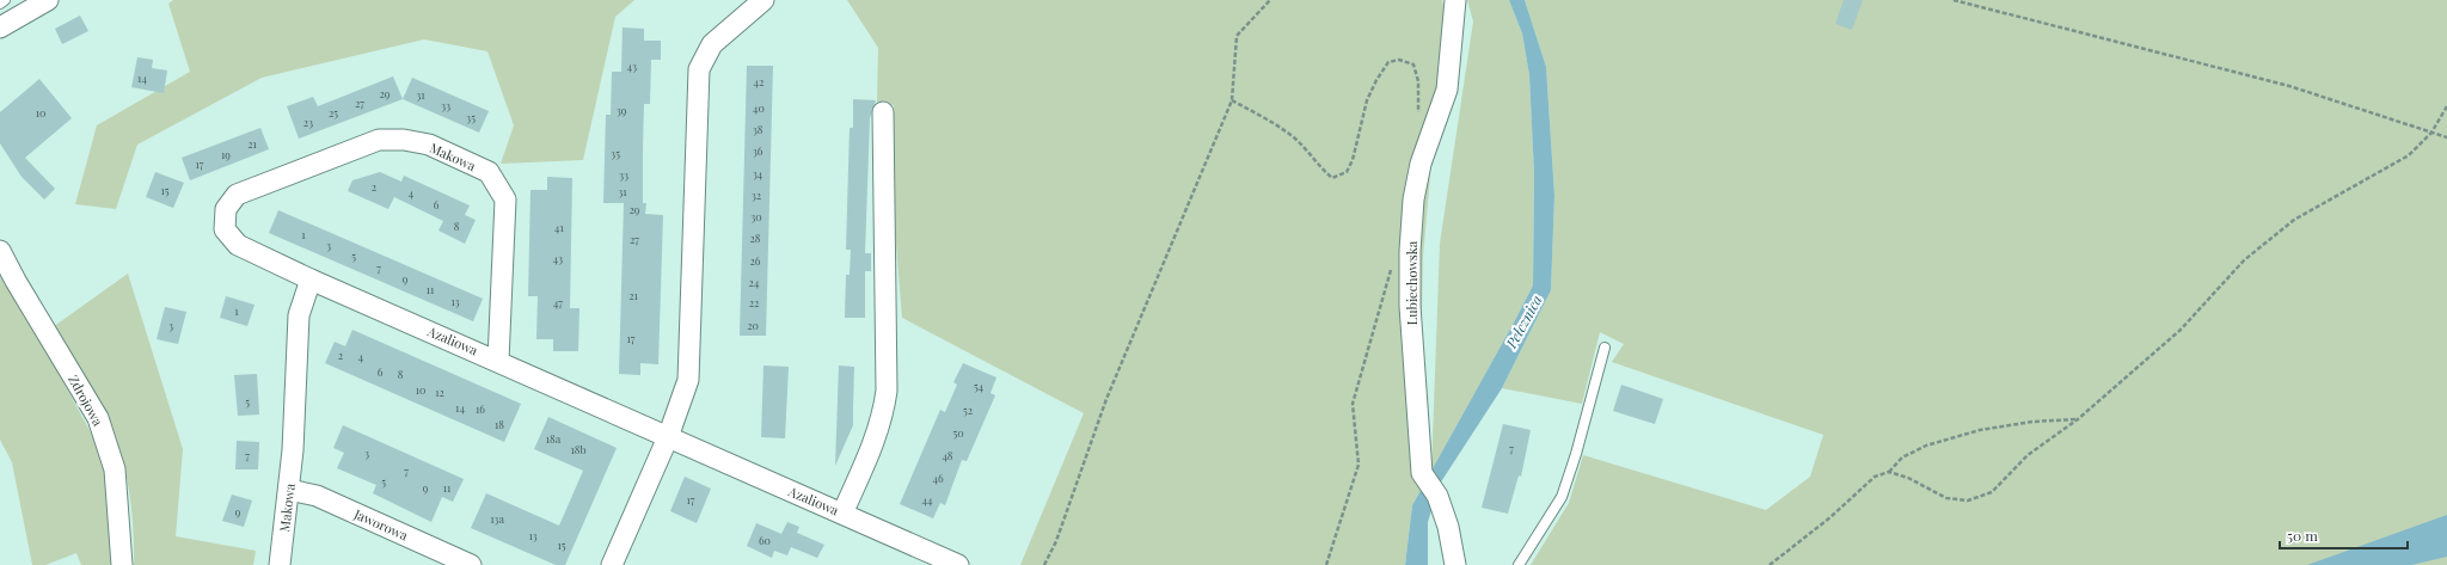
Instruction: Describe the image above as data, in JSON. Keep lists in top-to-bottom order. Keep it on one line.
{"streets":{"street":["Makowa","Lubiechowska","Azaliowa","Zdrojowa","Jaworowa"]},"crossings":[["Makowa","Azaliowa"],["Makowa","Jaworowa"]],"water":["Pełcznica"],"house_numbers":["43","14","42","29","31","27","33","40","39","10","25","35","23","38","21","36","35","19","17","34","33","2","15","31","4","32","6","29","30","8","41","1","28","27","3","5","43","26","7","9","24","11","21","13","47","22","1","3","20","17","2","4","6","8","54","10","12","5","14","16","52","18","50","18a","7","18b","3","7","48","7","46","5","9","11","17","44","9","13a","13","60","15"],"scale_bar":"50 m"}
